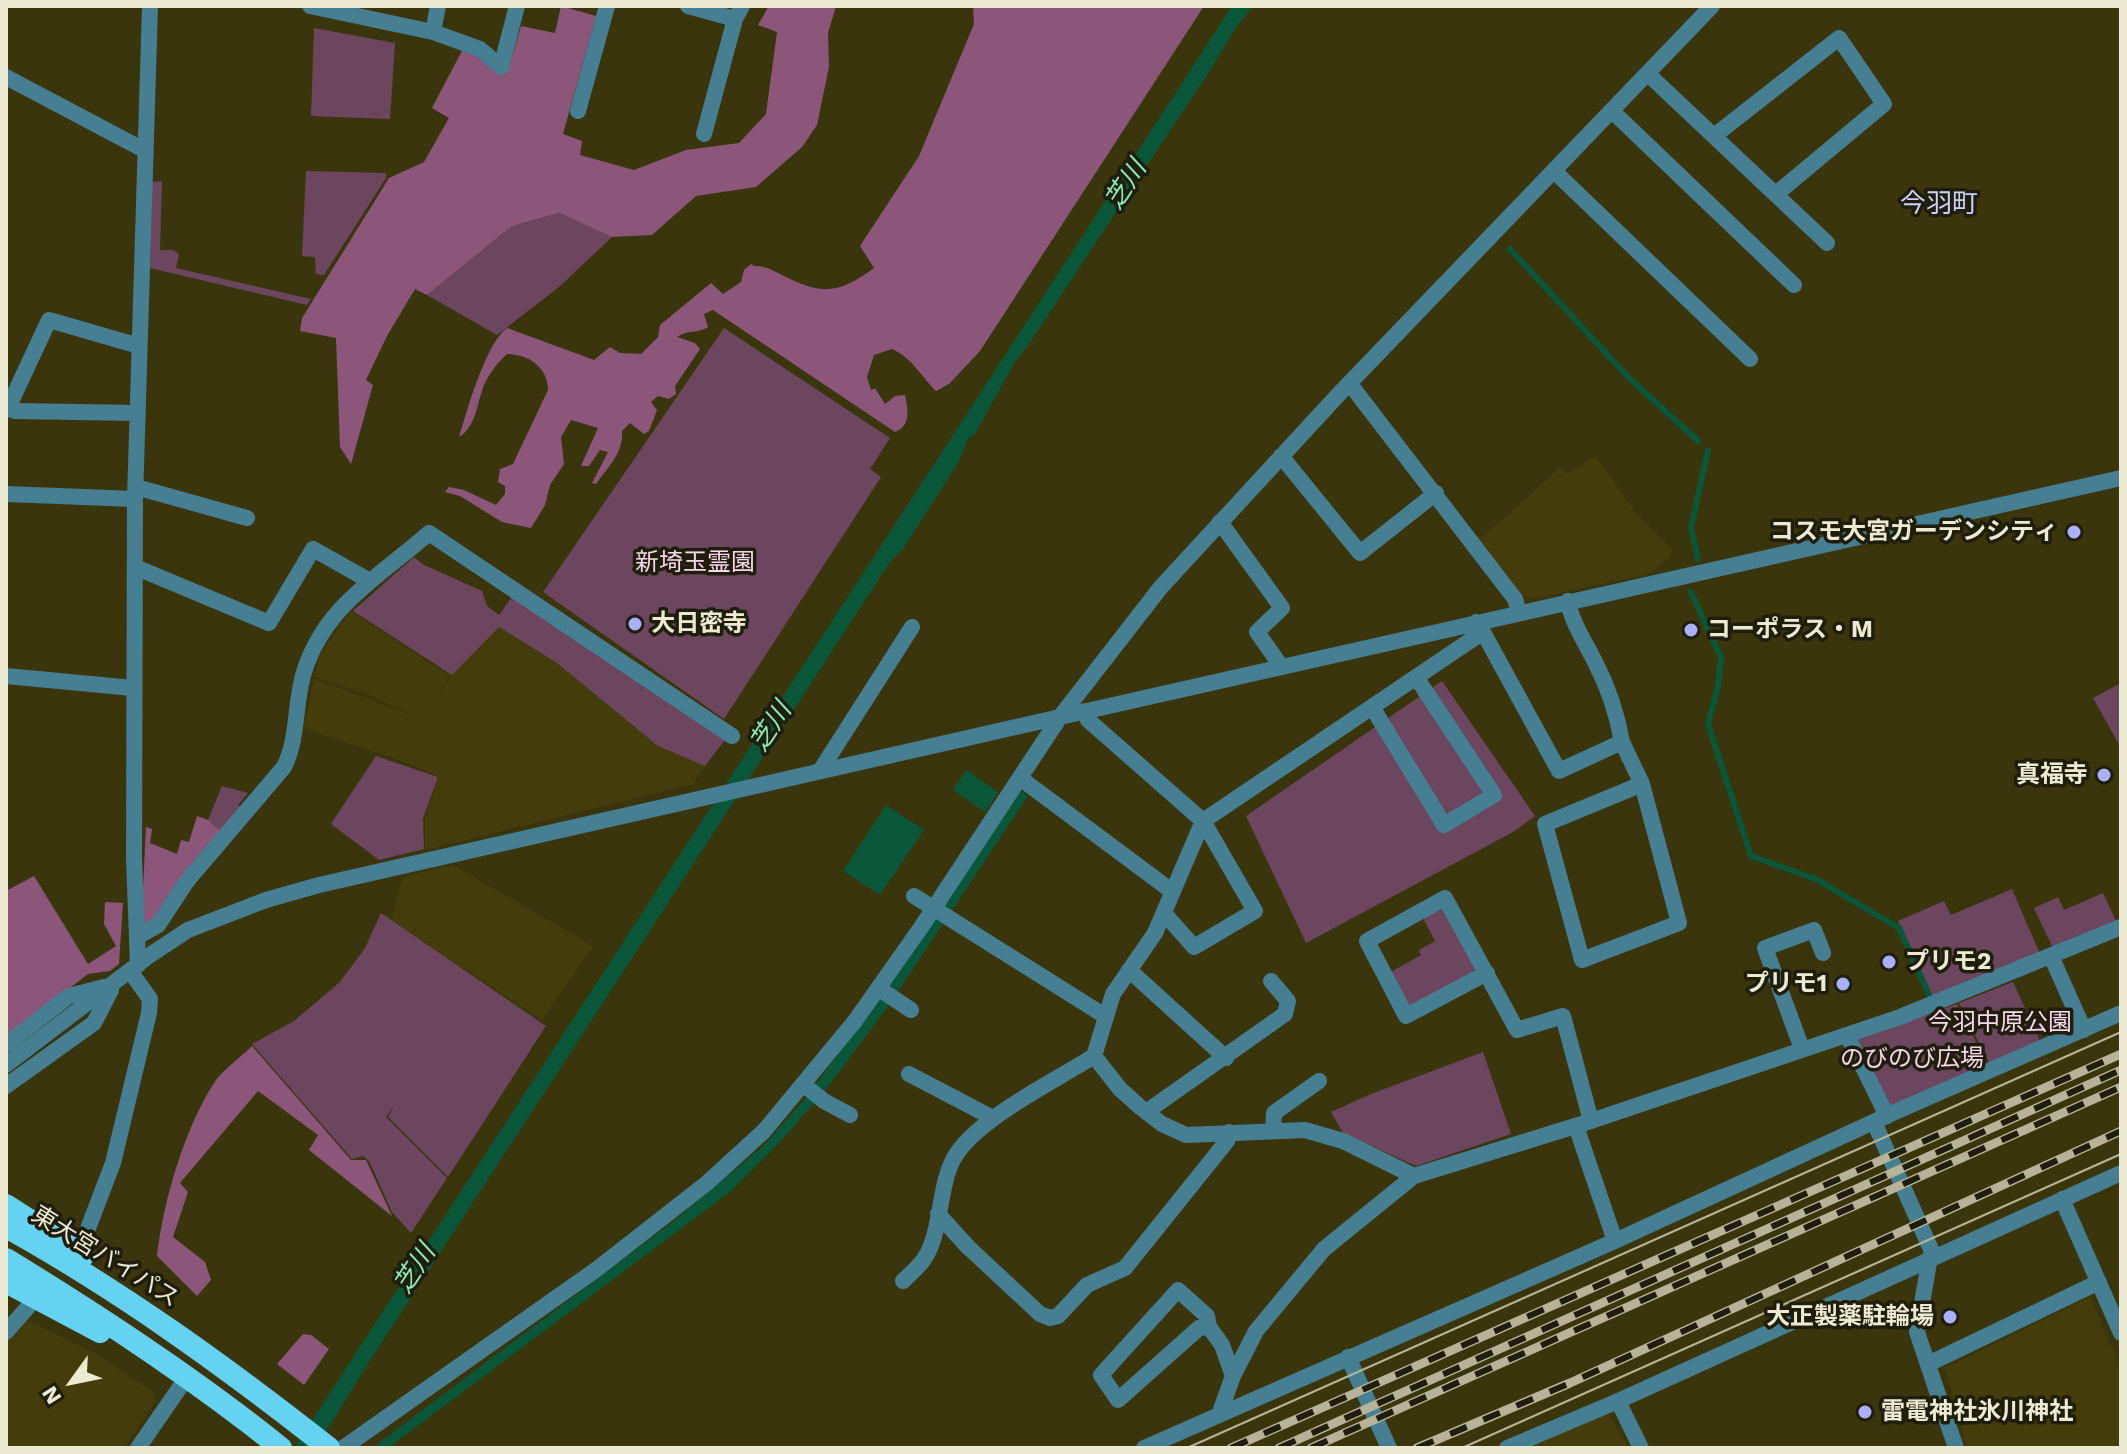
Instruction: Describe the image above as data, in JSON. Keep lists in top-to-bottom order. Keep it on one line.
{"streets":{"highway":["東大宮バイパス"]},"districts":["今羽町"],"water":["芝川"],"parks":["新埼玉霊園","今羽中原公園","のびのび広場"],"places":["コスモ大宮ガーデンシティ","大日密寺","コーポラス・M","真福寺","プリモ2","プリモ1","大正製薬駐輪場","雷電神社氷川神社"],"north":"bottom left"}
